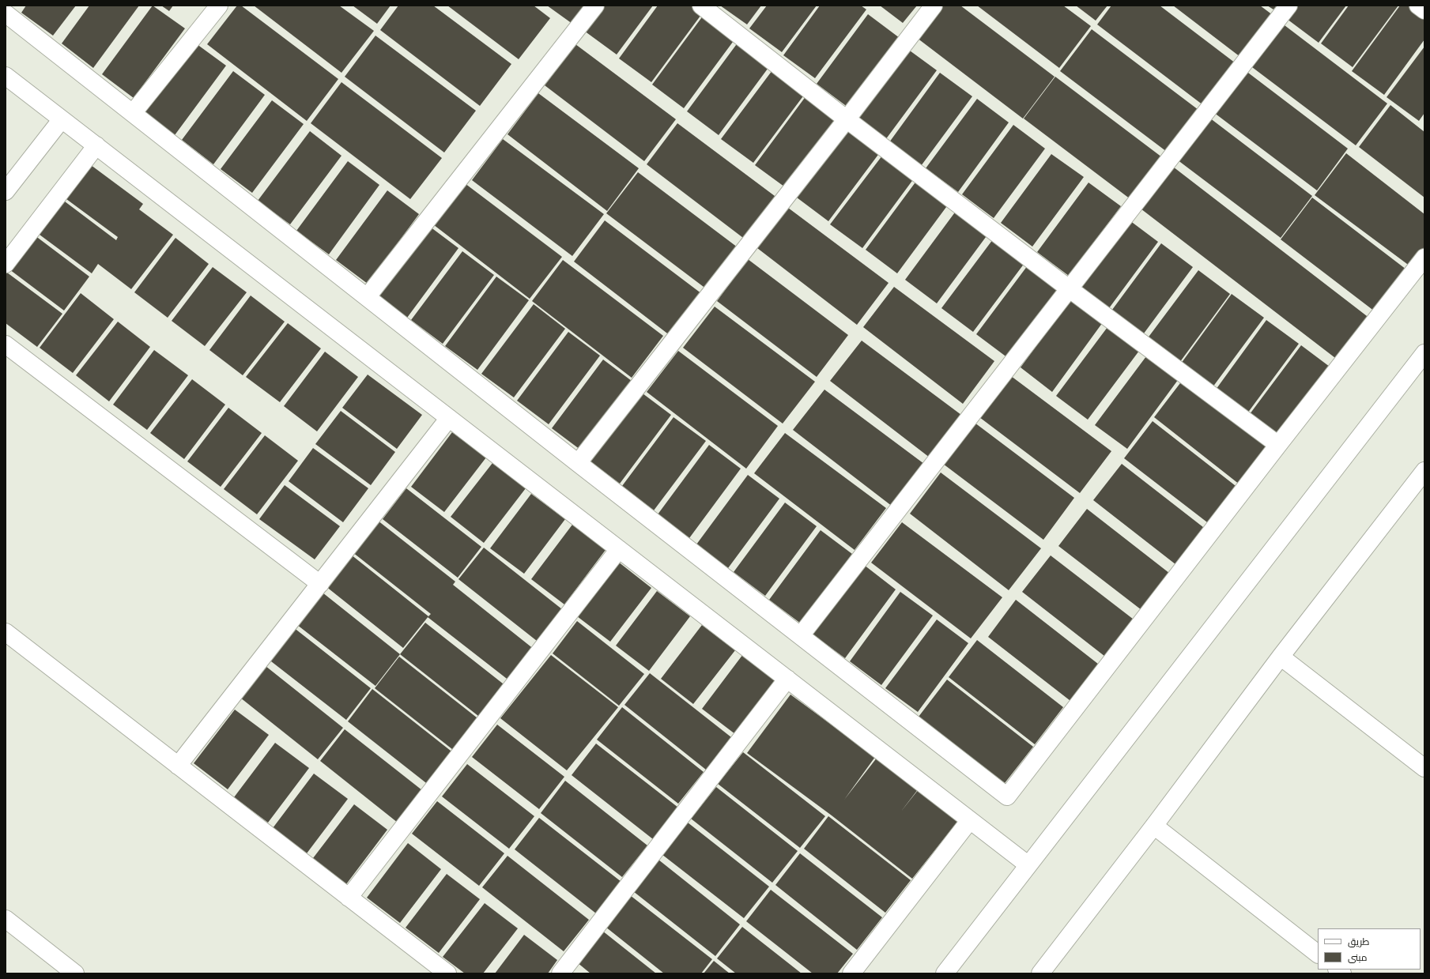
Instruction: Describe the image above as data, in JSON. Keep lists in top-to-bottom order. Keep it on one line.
{"legend":["طريق","مبنى"]}
